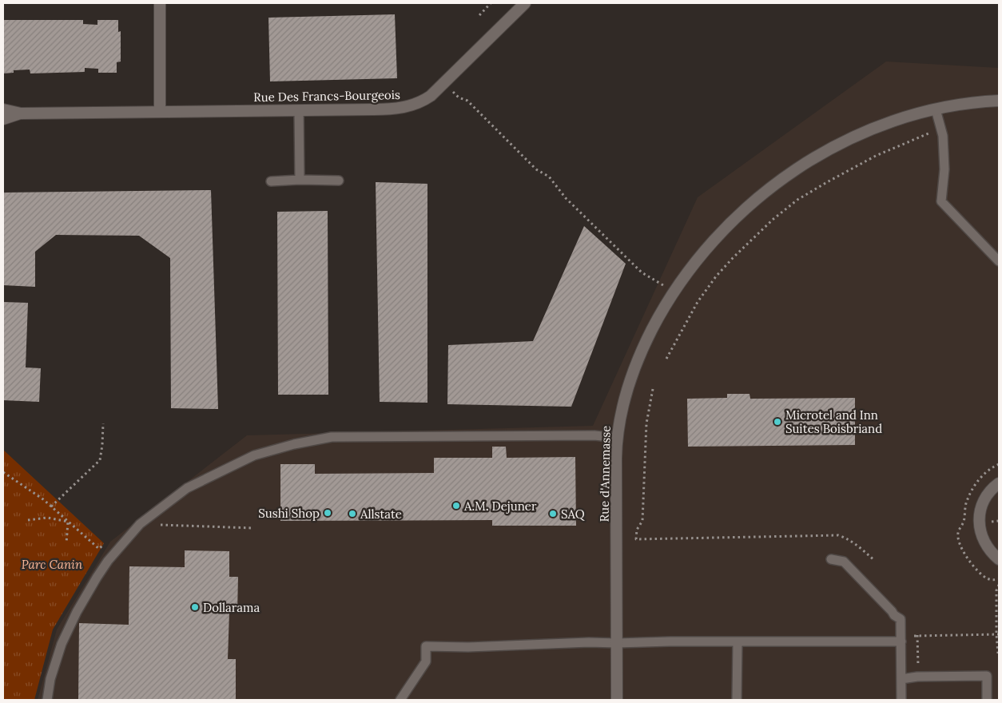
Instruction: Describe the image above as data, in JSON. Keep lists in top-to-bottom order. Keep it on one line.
{"streets":{"street":["Rue Des Francs-Bourgeois","Rue d'Annemasse"]},"parks":["Parc Canin"],"places":["Microtel and Inn Suites Boisbriand","A.M. Dejuner","Sushi Shop","Allstate","SAQ","Dollarama"]}
